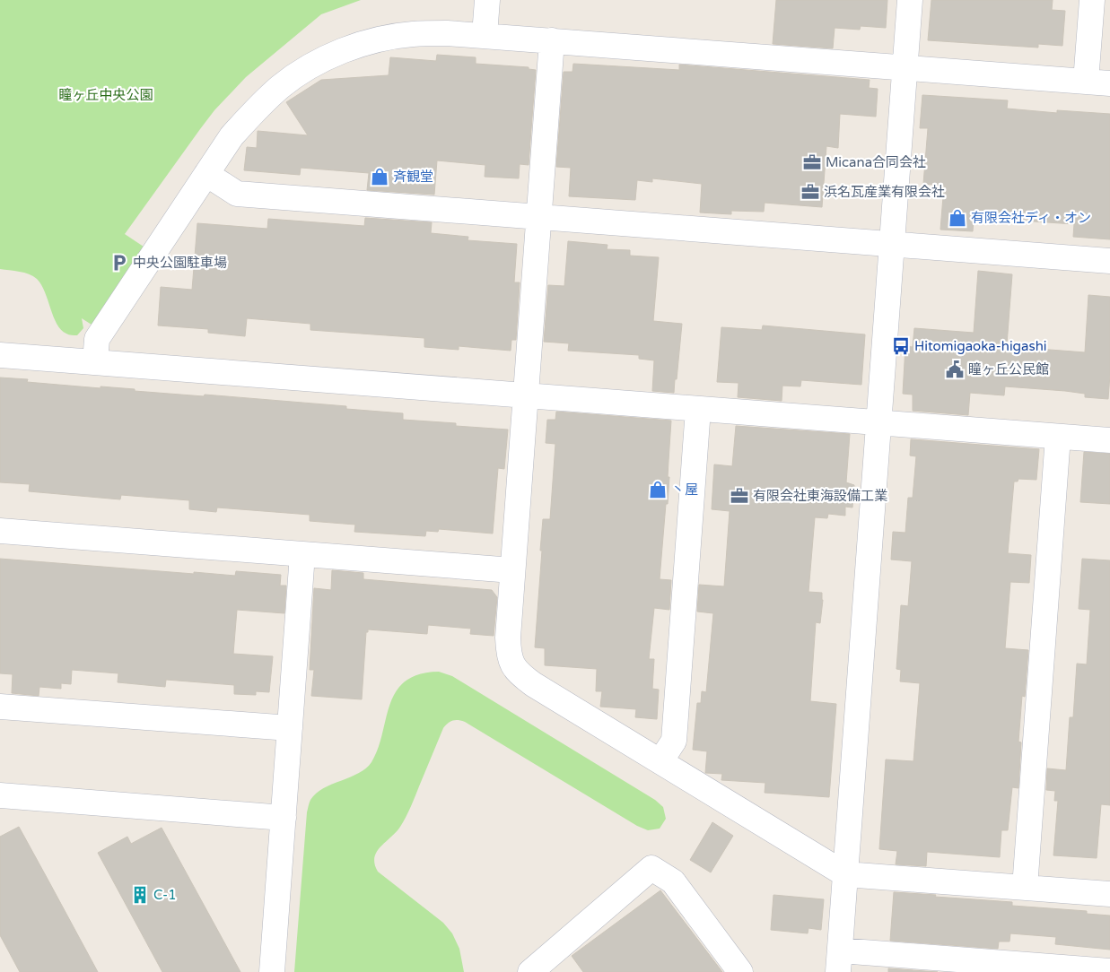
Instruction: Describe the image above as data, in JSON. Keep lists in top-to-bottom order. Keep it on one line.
{"parks":["瞳ヶ丘中央公園"],"places":{"office":["Micana合同会社","浜名瓦産業有限会社","有限会社東海設備工業"],"shop":["斉観堂","有限会社ディ・オン","丶屋"],"parking":["中央公園駐車場"],"bus stop":["Hitomigaoka-higashi"],"public building":["瞳ヶ丘公民館"],"building":["C-1"]}}
